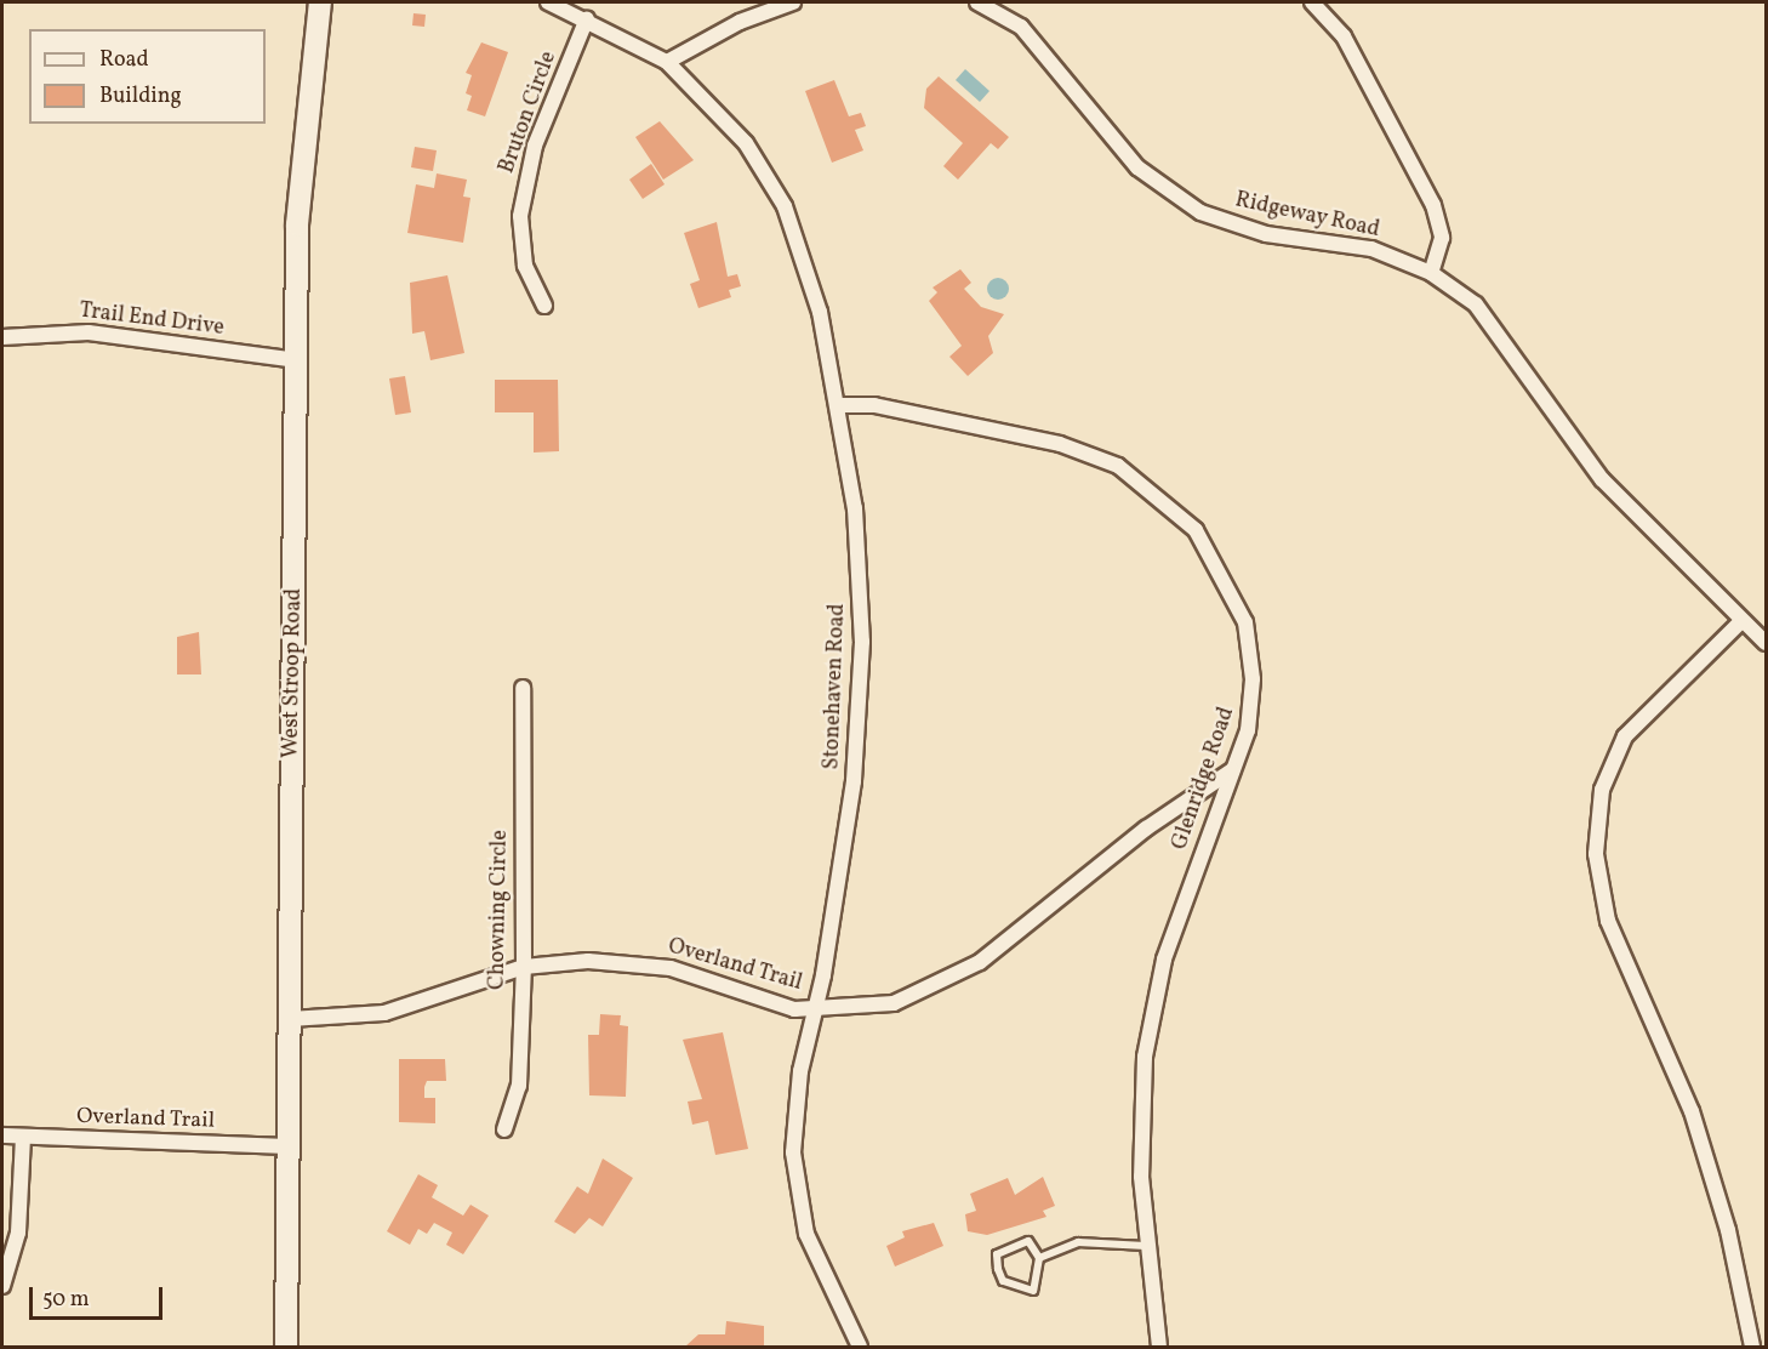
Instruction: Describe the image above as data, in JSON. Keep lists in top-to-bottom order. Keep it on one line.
{"streets":{"main road":["West Stroop Road"],"street":["Bruton Circle","Ridgeway Road","Trail End Drive","Stonehaven Road","Glenridge Road","Chowning Circle","Overland Trail"]},"crossings":[["Trail End Drive","West Stroop Road"],["West Stroop Road","Overland Trail"],["Stonehaven Road","Glenridge Road"],["Stonehaven Road","Overland Trail"],["Glenridge Road","Overland Trail"],["Chowning Circle","Overland Trail"]],"legend":["Road","Building"],"scale_bar":"50 m"}
